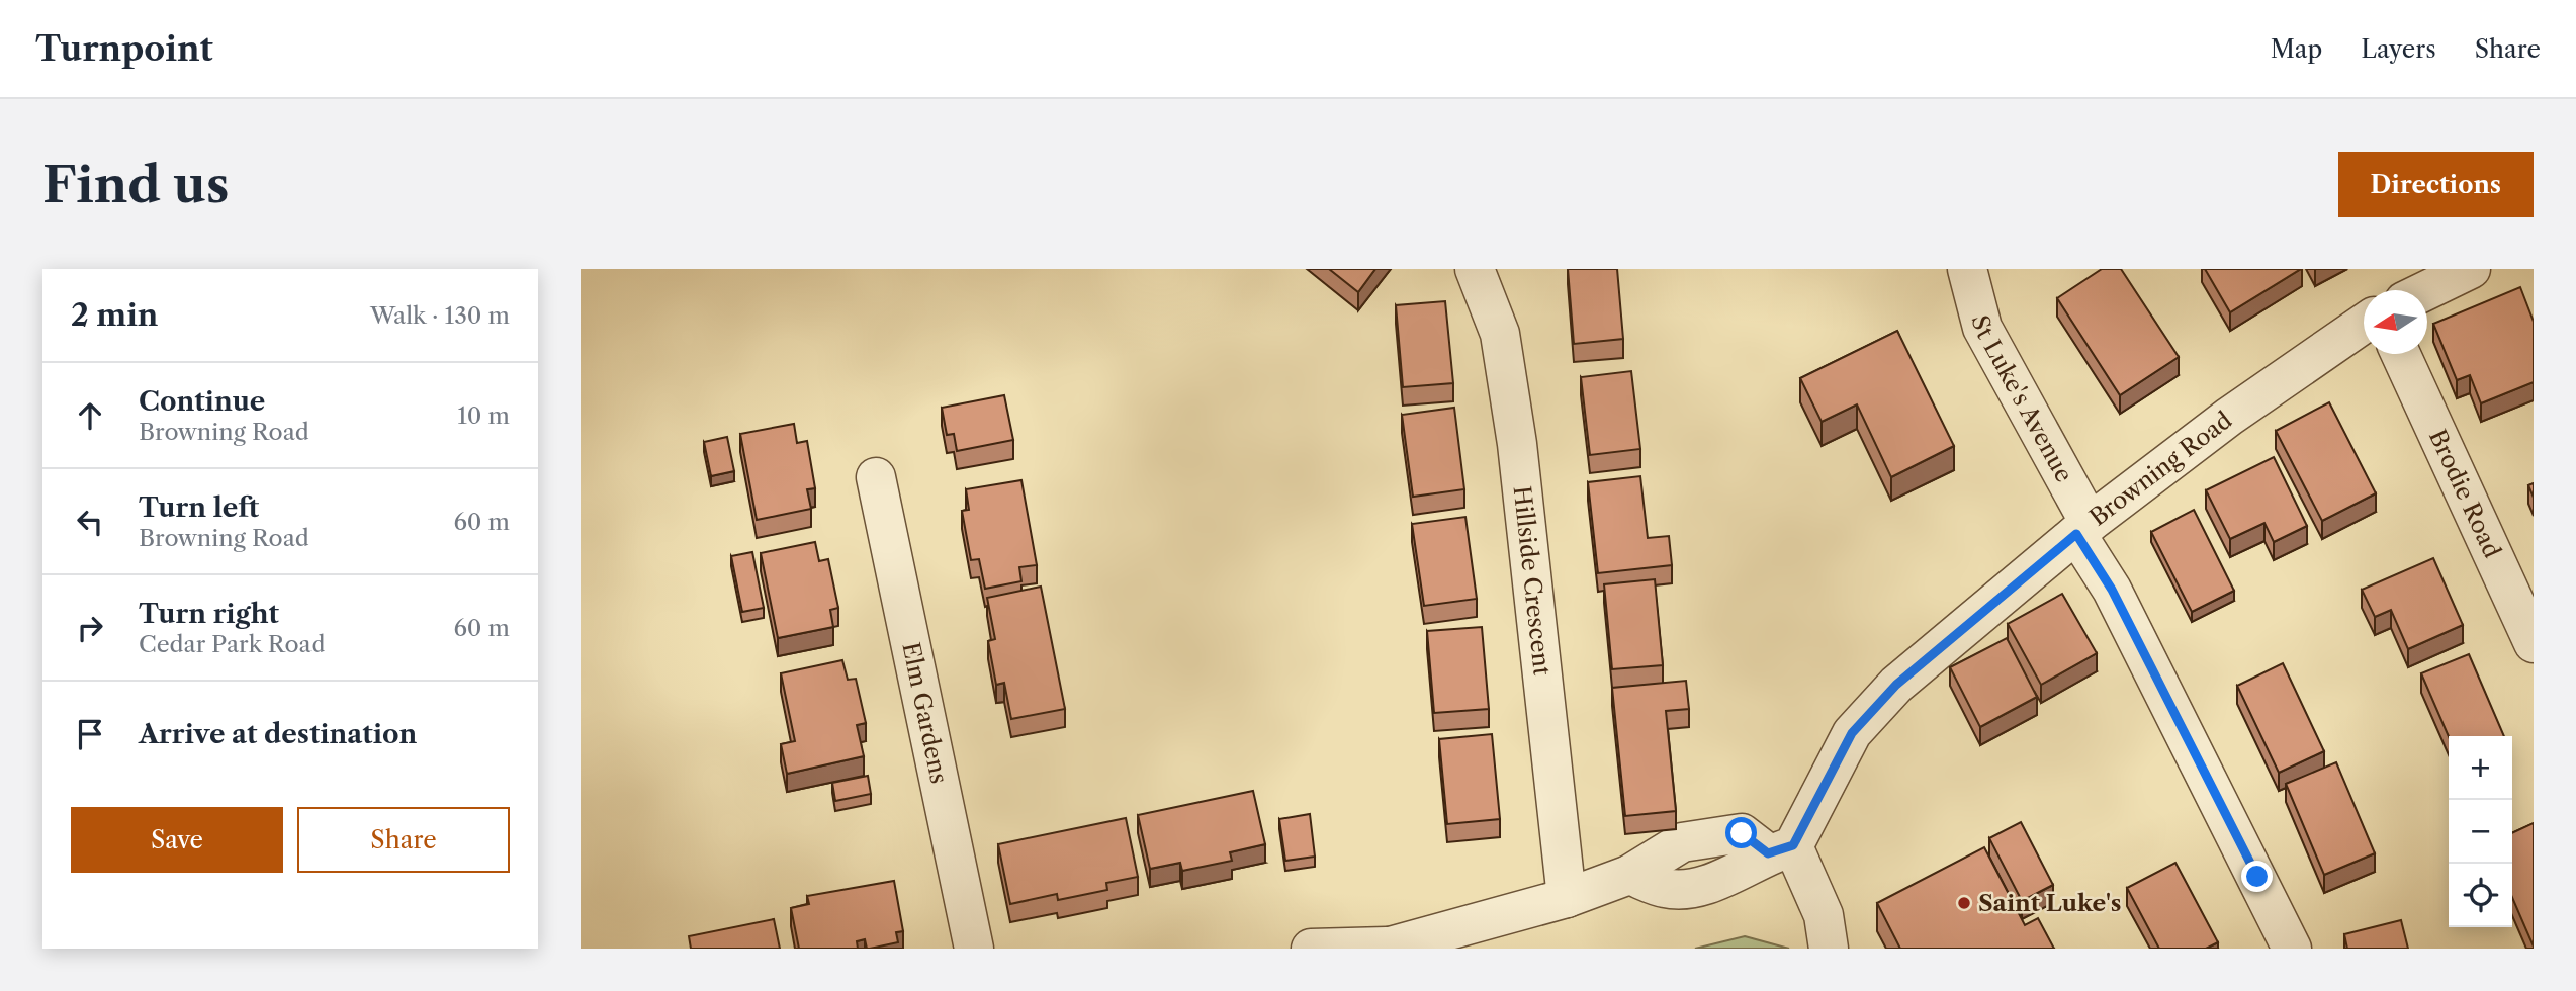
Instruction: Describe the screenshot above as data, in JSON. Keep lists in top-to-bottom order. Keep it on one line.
{"streets":{"street":["St Luke's Avenue","Browning Road","Brodie Road","Hillside Crescent","Elm Gardens"]},"crossings":[["St Luke's Avenue","Browning Road"]],"places":["Saint Luke's"],"north":"left","page":{"header":"Turnpoint","nav":["Map","Layers","Share"],"buttons":["Directions",["Save","Share"]],"title":"Find us","heading":["2 min","Walk · 130 m"],"list":[["Continue","Browning Road","10 m"],["Turn left","Browning Road","60 m"],["Turn right","Cedar Park Road","60 m"],"Arrive at destination"],"map_buttons":["+","−"]}}
